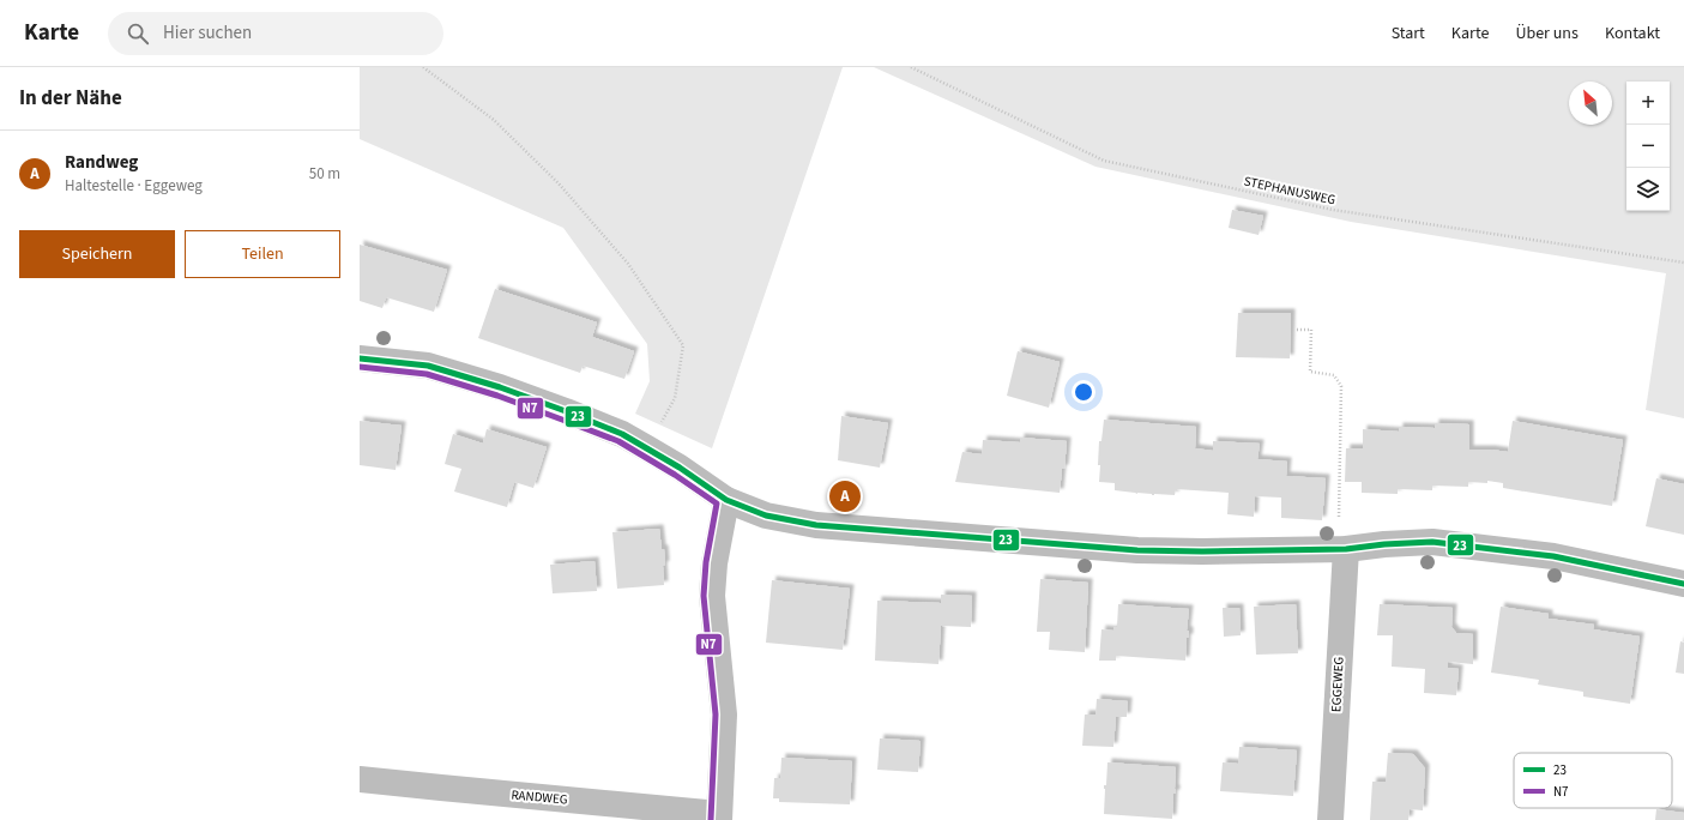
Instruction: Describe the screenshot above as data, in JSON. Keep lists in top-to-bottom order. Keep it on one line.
{"streets":{"street":["EGGEWEG","RANDWEG"],"path":["STEPHANUSWEG"]},"lines":["transit line 23","transit line N7"],"legend":["23","N7"],"north":"top left","page":{"header":"Karte","search":"Hier suchen","nav":["Start","Karte","Über uns","Kontakt"],"heading":"In der Nähe","map_buttons":["+","−"],"list":[{"mark":"A","name":"Randweg","note":"Haltestelle · Eggeweg","value":"50 m"}],"buttons":["Speichern","Teilen"],"pins":"A"}}
